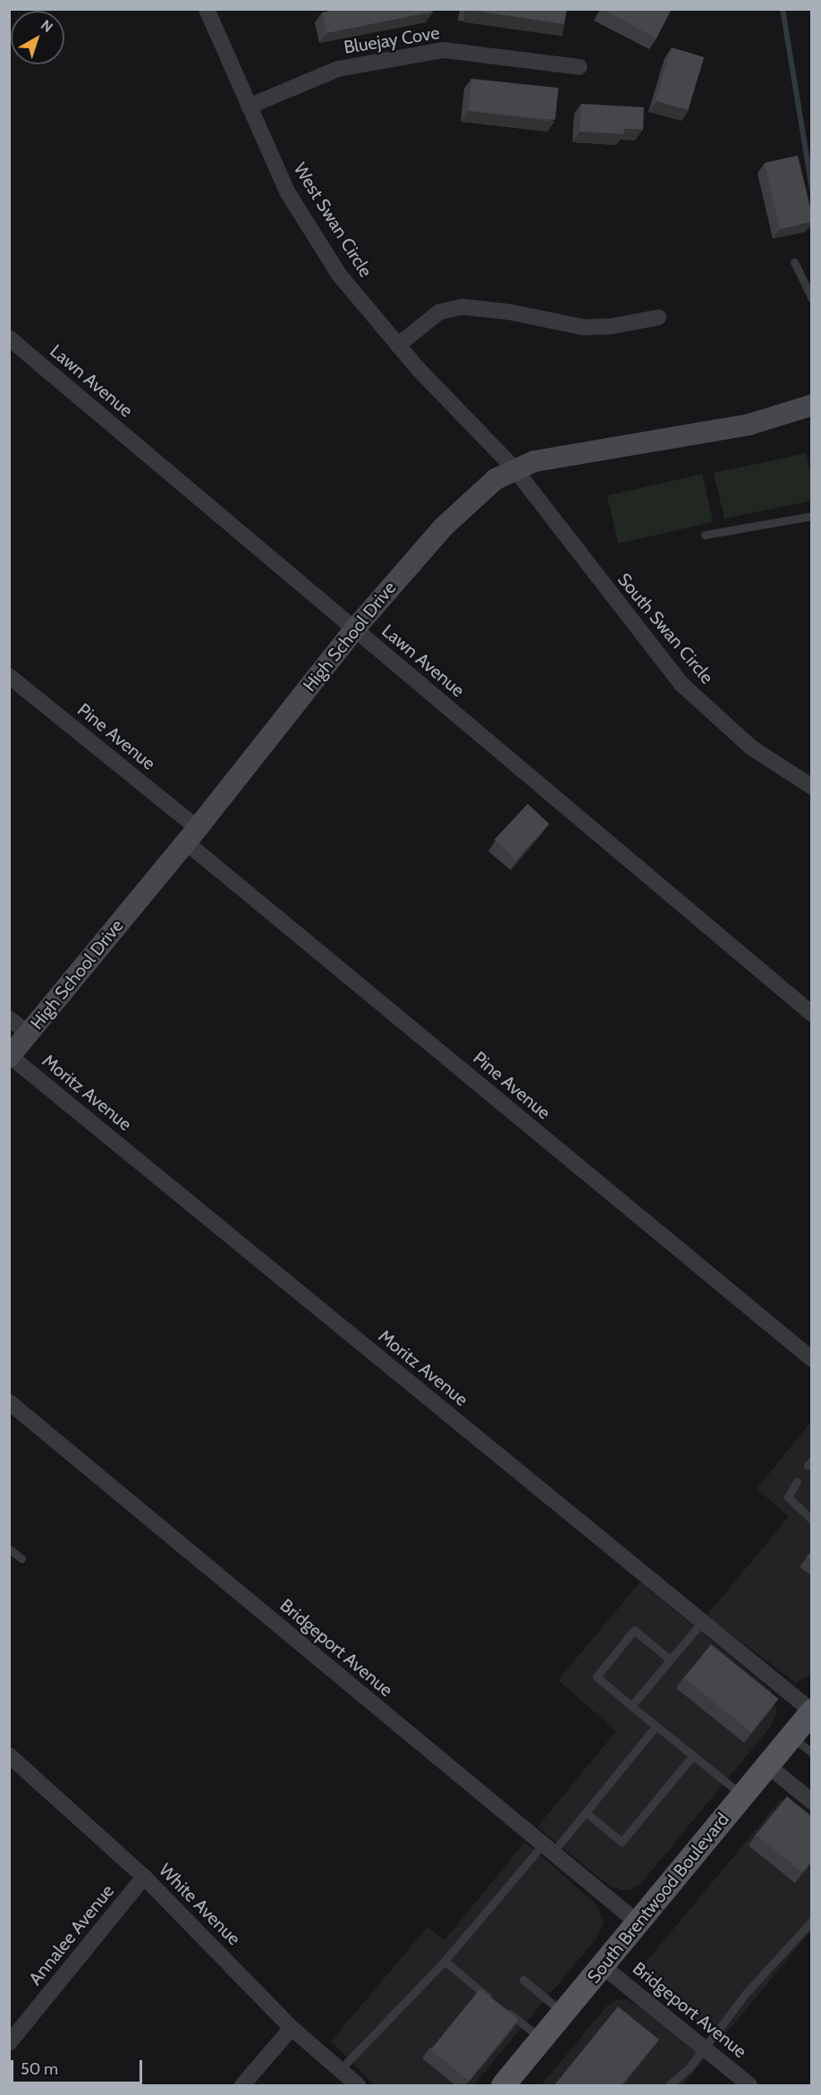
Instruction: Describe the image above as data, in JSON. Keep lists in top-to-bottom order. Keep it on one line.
{"streets":{"main road":["South Brentwood Boulevard"],"street":["Bluejay Cove","West Swan Circle","Lawn Avenue","South Swan Circle","High School Drive","Pine Avenue","Moritz Avenue","Bridgeport Avenue","White Avenue","Annalee Avenue"]},"crossings":[["Bluejay Cove","West Swan Circle"],["West Swan Circle","South Swan Circle"],["West Swan Circle","High School Drive"],["Lawn Avenue","High School Drive"],["South Swan Circle","High School Drive"],["High School Drive","Pine Avenue"],["High School Drive","Moritz Avenue"],["Moritz Avenue","South Brentwood Boulevard"],["Bridgeport Avenue","South Brentwood Boulevard"],["White Avenue","Annalee Avenue"]],"scale_bar":"50 m","north":"top right"}
